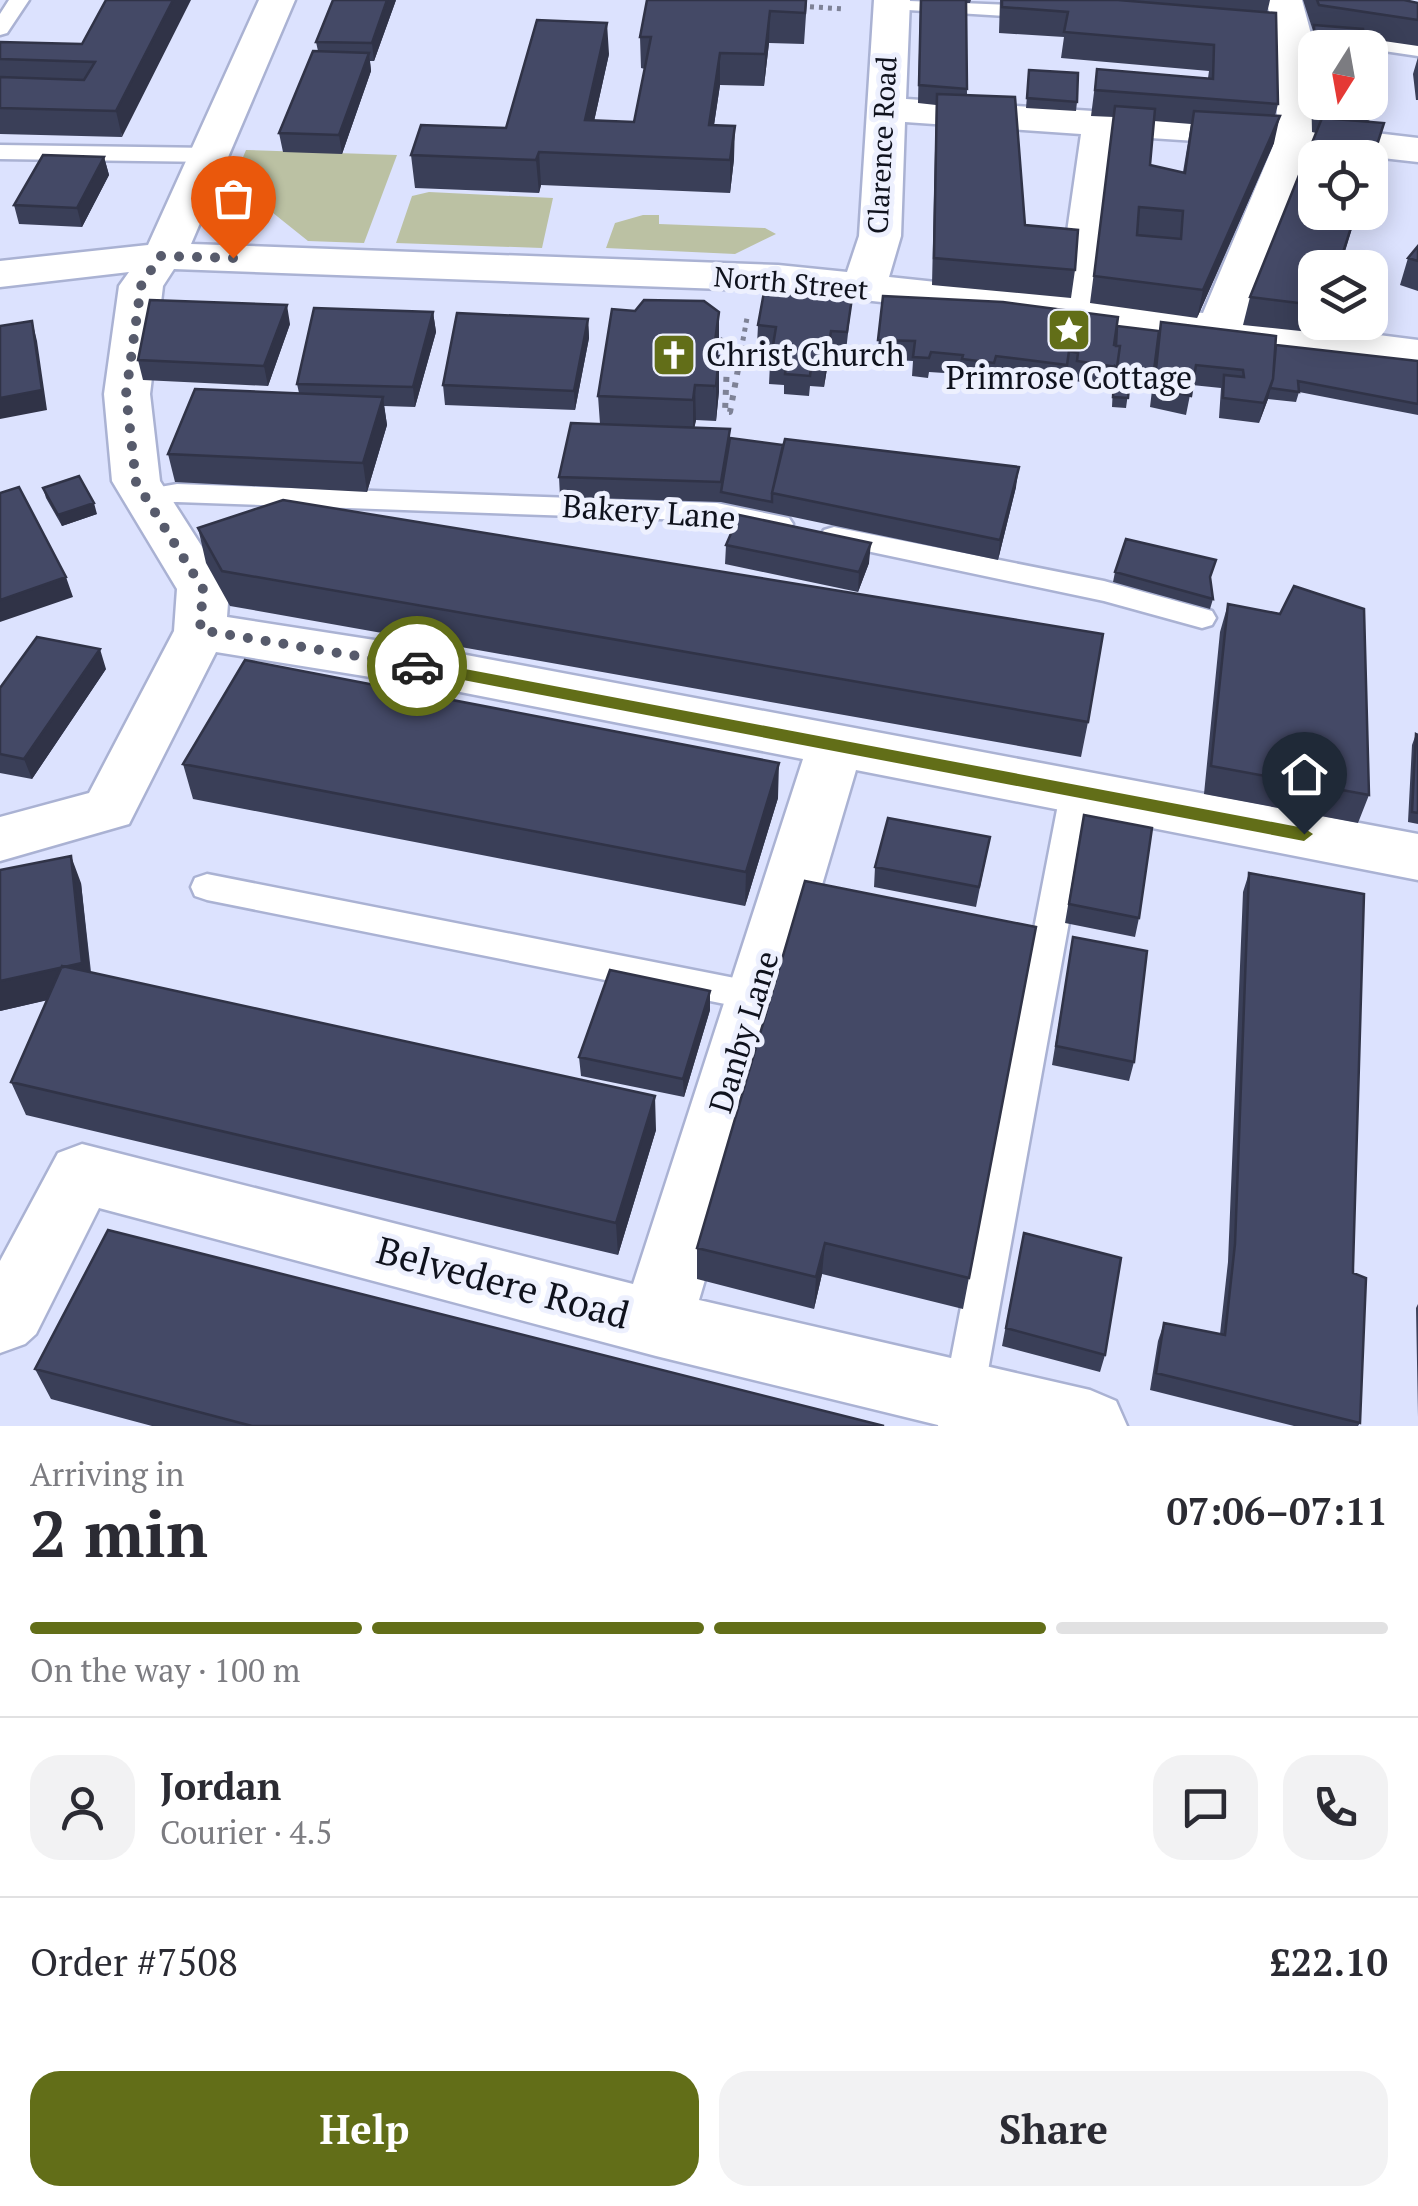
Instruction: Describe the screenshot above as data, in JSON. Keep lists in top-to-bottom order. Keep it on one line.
{"streets":{"street":["Clarence Road","North Street","Danby Lane","Belvedere Road"],"lane":["Bakery Lane"]},"crossings":[["Clarence Road","North Street"],["Danby Lane","Belvedere Road"]],"places":{"place":["Primrose Cottage"],"church":["Christ Church"]},"north":"bottom","page":{"heading":["2 min","Arriving in","07:06–07:11"],"panel":["Jordan","Courier · 4.5","Order #7508","£22.10"],"bar":"On the way · 100 m","buttons":["Help","Share"]}}
